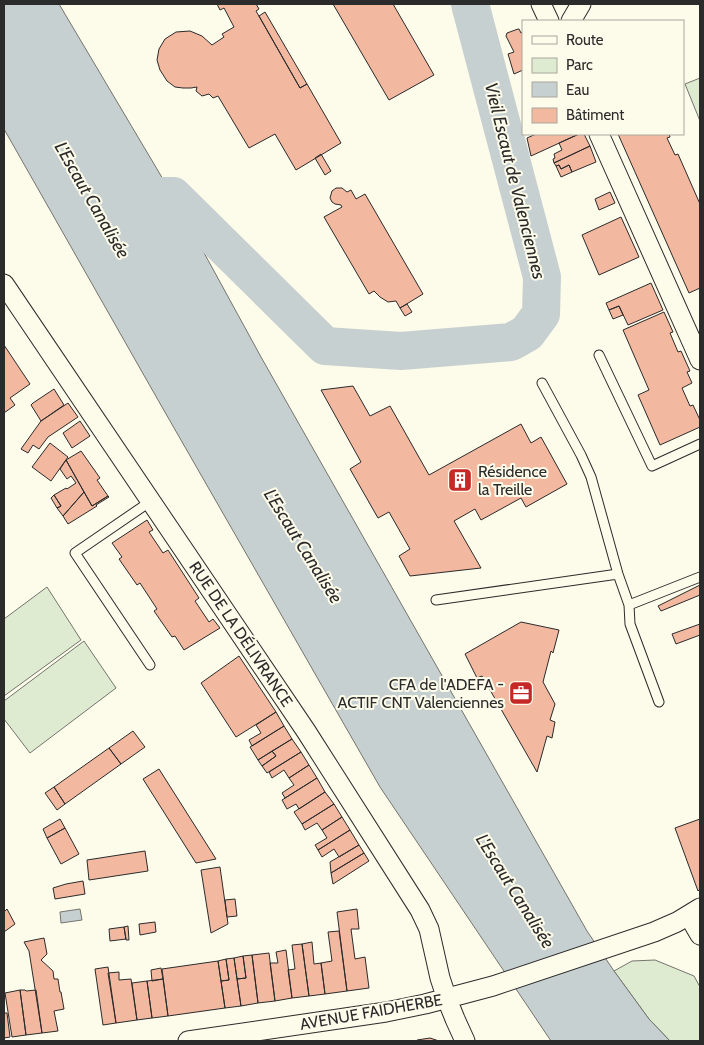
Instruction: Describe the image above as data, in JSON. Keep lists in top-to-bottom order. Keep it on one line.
{"streets":{"street":["RUE DE LA DÉLIVRANCE","AVENUE FAIDHERBE"]},"crossings":[["RUE DE LA DÉLIVRANCE","AVENUE FAIDHERBE"]],"water":["Vieil Escaut de Valenciennes","L'Escaut Canalisée"],"places":{"building":["Résidence la Treille"],"office":["CFA de l'ADEFA - ACTIF CNT Valenciennes"]},"legend":["Route","Parc","Eau","Bâtiment"]}
